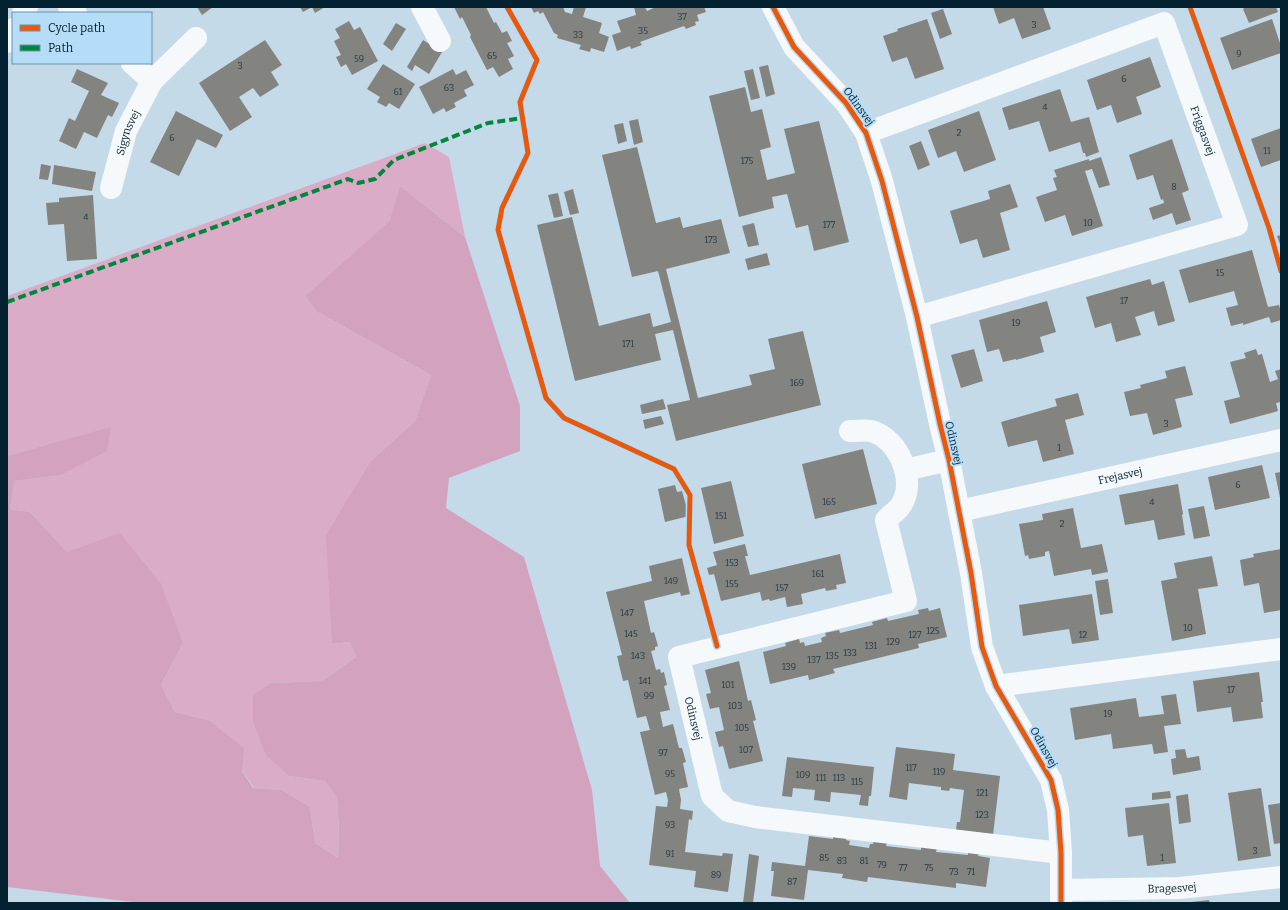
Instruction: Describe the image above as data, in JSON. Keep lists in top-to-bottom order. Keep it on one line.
{"streets":{"street":["Odinsvej","Friggasvej","Sigynsvej","Frejasvej","Bragesvej"]},"crossings":[["Odinsvej","Friggasvej"],["Odinsvej","Frejasvej"],["Odinsvej","Bragesvej"]],"house_numbers":["37","3","35","33","9","65","59","3","6","63","61","4","2","6","11","175","8","4","10","177","173","15","17","19","171","169","3","1","6","165","4","151","2","153","161","149","155","157","147","10","125","145","127","12","129","131","133","143","135","137","139","141","101","17","99","103","19","105","107","97","117","119","95","109","111","113","115","121","123","93","3","91","85","1","83","81","79","77","75","73","71","89","87"],"legend":["Cycle path","Path"]}
